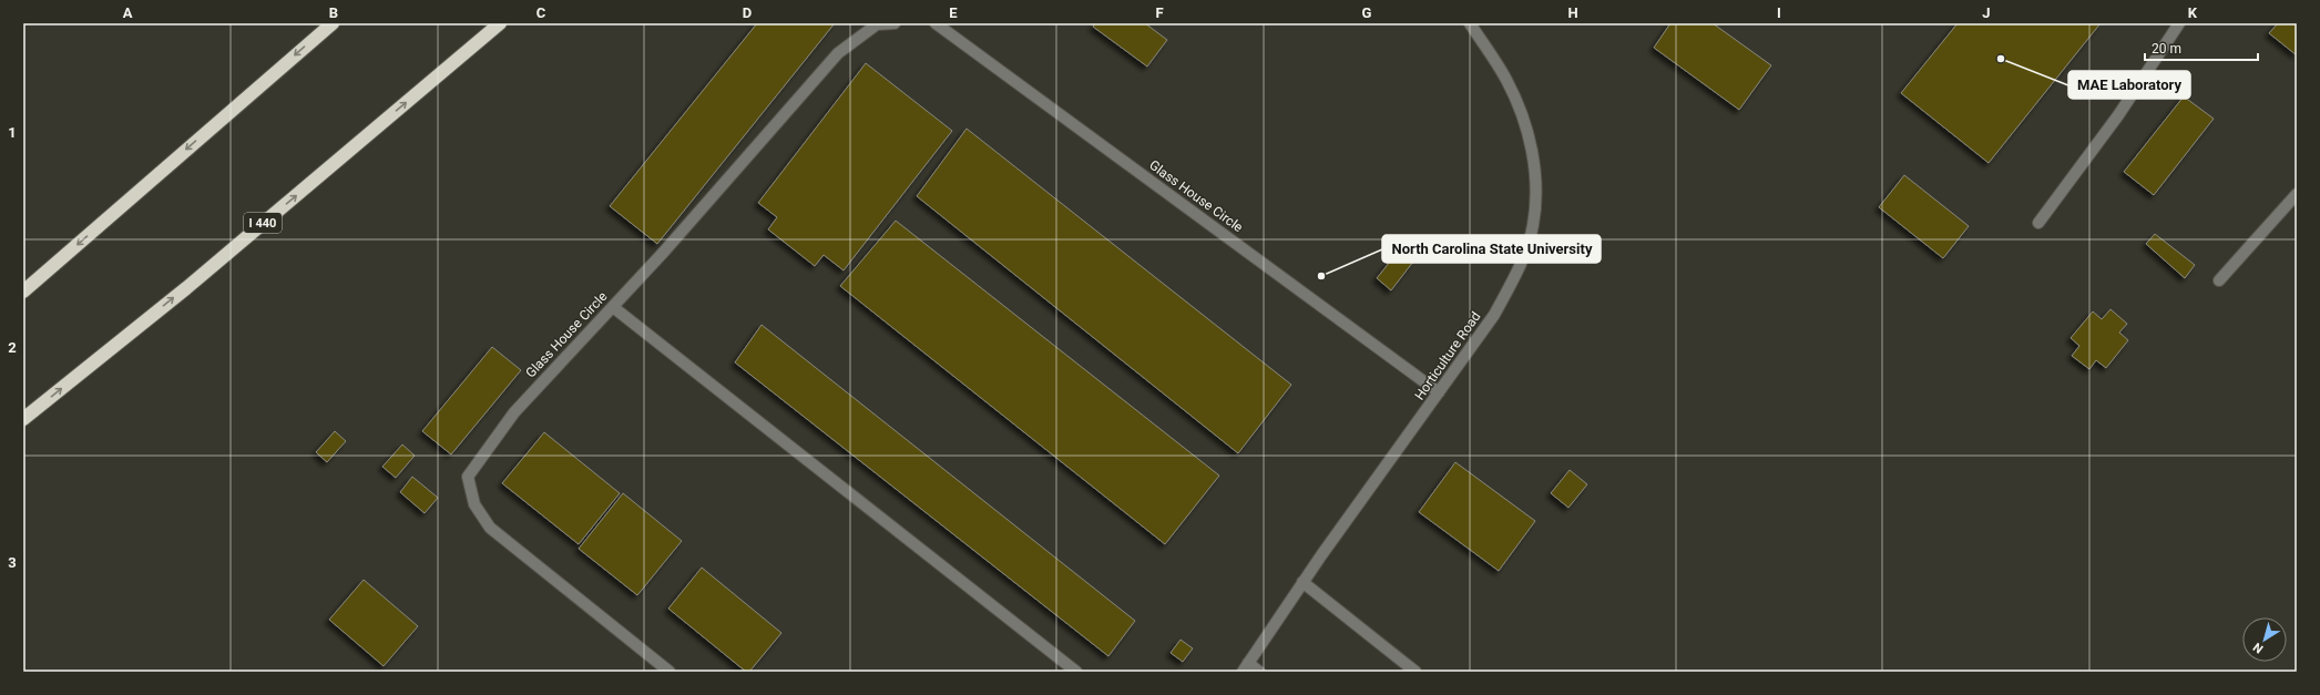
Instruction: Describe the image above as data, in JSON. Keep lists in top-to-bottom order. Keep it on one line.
{"streets":{"highway":["I 440"],"lane":["Glass House Circle","Horticulture Road"]},"crossings":[["Glass House Circle","Horticulture Road"]],"places":["MAE Laboratory","North Carolina State University"],"scale_bar":"20 m","north":"bottom left","grid":{"columns":["A","B","C","D","E","F","G","H","I","J","K"],"rows":["1","2","3"]}}
